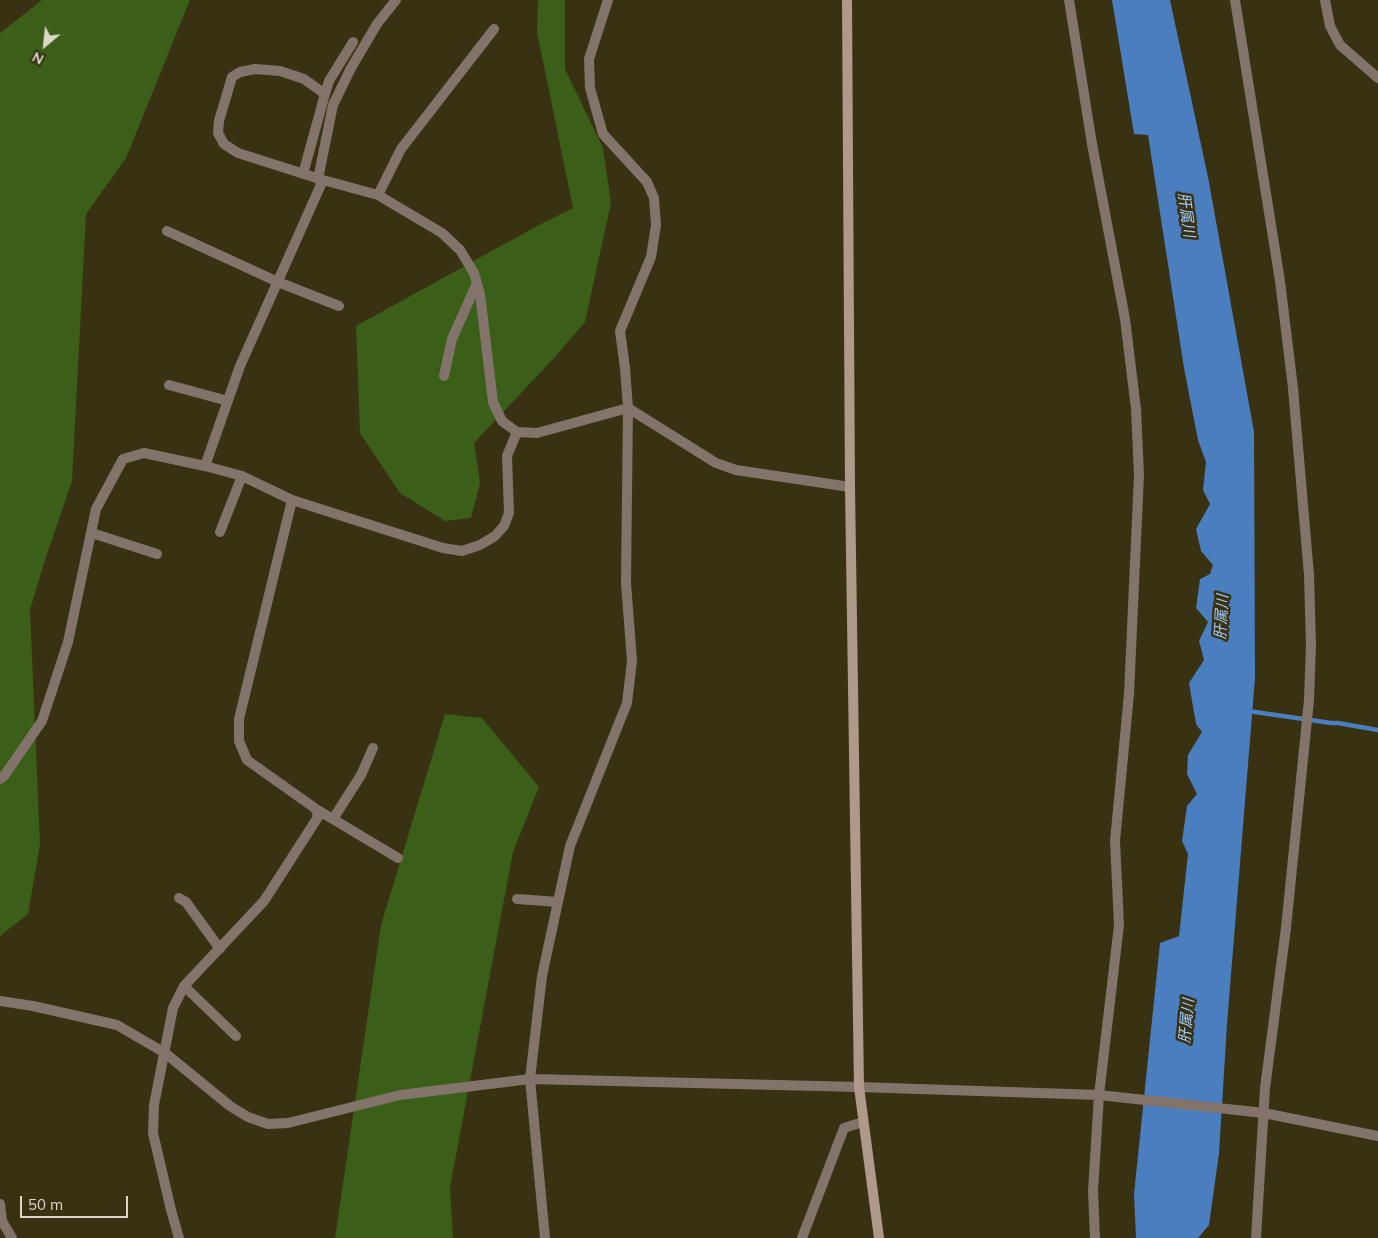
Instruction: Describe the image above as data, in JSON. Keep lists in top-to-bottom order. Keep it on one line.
{"water":["肝属川"],"scale_bar":"50 m","north":"bottom left"}
